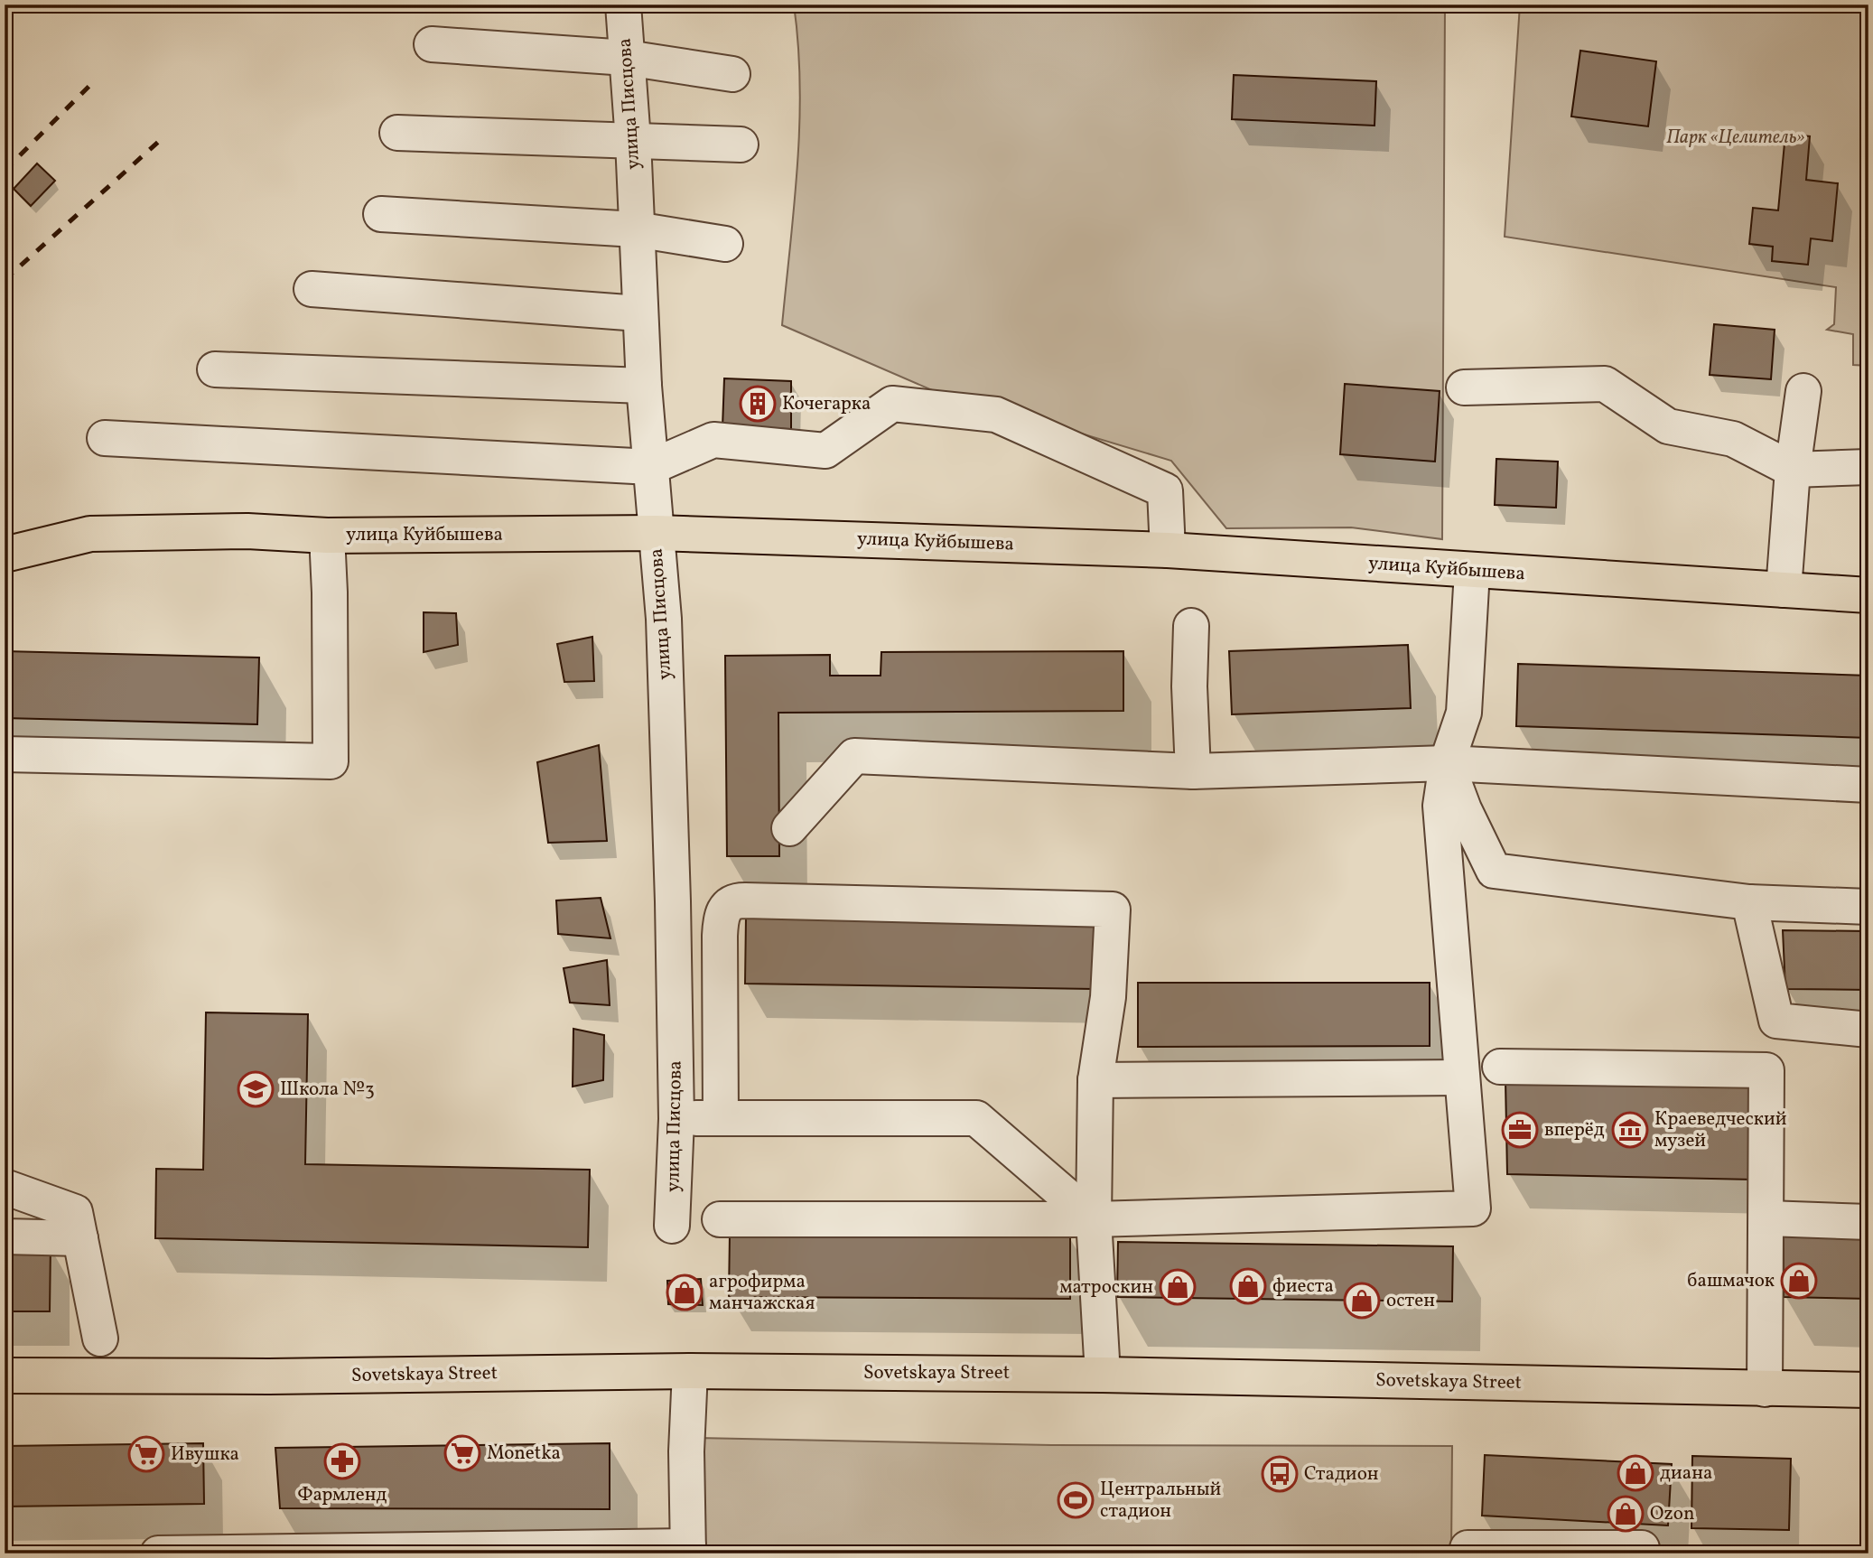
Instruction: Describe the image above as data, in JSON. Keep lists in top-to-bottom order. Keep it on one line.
{"streets":{"main road":["улица Куйбышева","Sovetskaya Street"],"street":["улица Писцова"]},"crossings":[["улица Писцова","улица Куйбышева"]],"parks":["Парк «Целитель»"],"places":{"building":["Кочегарка"],"school or university":["Школа №3"],"office":["вперёд"],"museum":["Краеведческий музей"],"shop":["башмачок","фиеста","матроскин","агрофирма манчажская","остен","диана","Ozon"],"supermarket":["Monetka","Ивушка"],"pharmacy":["Фармленд"],"bus stop":["Стадион"],"sports":["Центральный стадион"]}}
